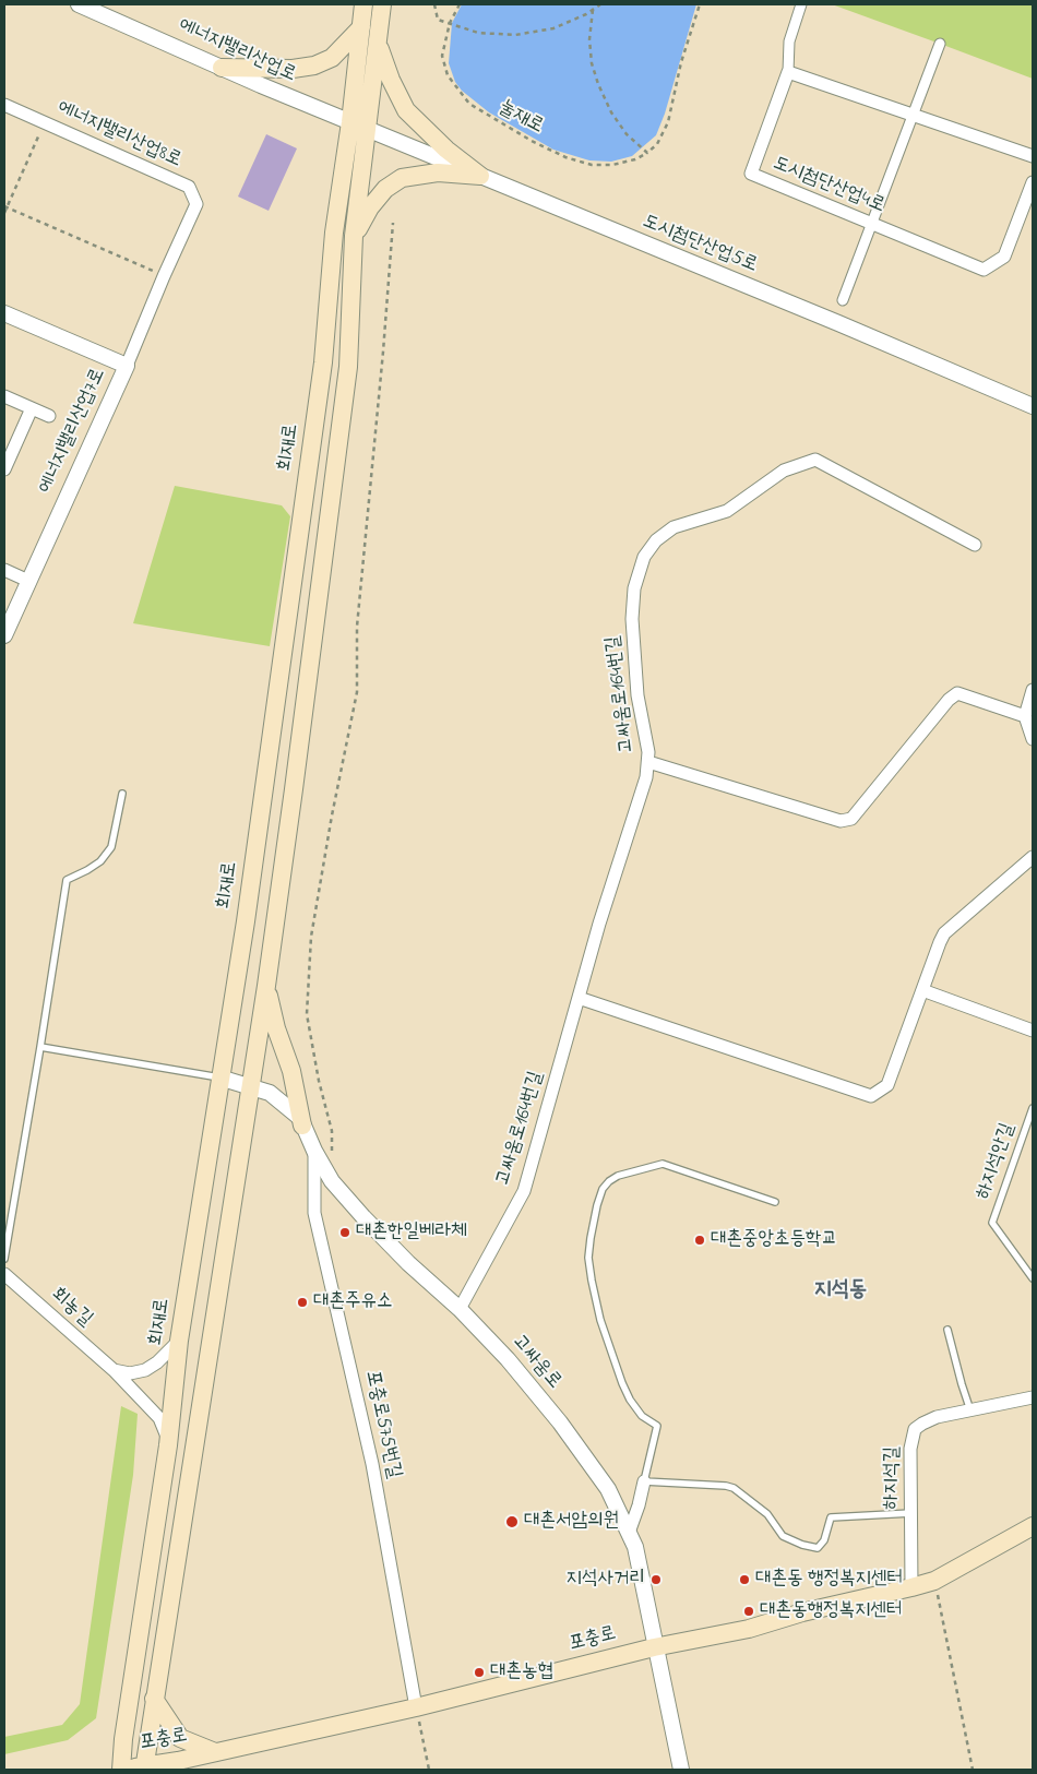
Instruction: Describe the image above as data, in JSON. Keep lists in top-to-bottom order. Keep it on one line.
{"streets":{"main road":["회재로","포충로"],"street":["에너지밸리산업로","에너지밸리산업8로","도시첨단산업4로","도시첨단산업5로","에너지밸리산업7로","고싸움로164번길","회농길","고싸움로","포충로575번길","하지석길"],"lane":["하지석안길"],"path":["눌재로"]},"crossings":[["에너지밸리산업로","도시첨단산업5로"],["에너지밸리산업로","회재로"],["에너지밸리산업8로","에너지밸리산업7로"],["도시첨단산업5로","회재로"],["회재로","회농길"],["회재로","고싸움로"],["회재로","포충로"],["고싸움로164번길","고싸움로"],["고싸움로","포충로575번길"],["고싸움로","포충로"],["포충로575번길","포충로"],["하지석길","포충로"]],"districts":["지석동"],"places":["대촌한일베라체","대촌중앙초등학교","대촌주유소","대촌서암의원","지석사거리","대촌동 행정복지센터","대촌동행정복지센터","대촌농협"]}
